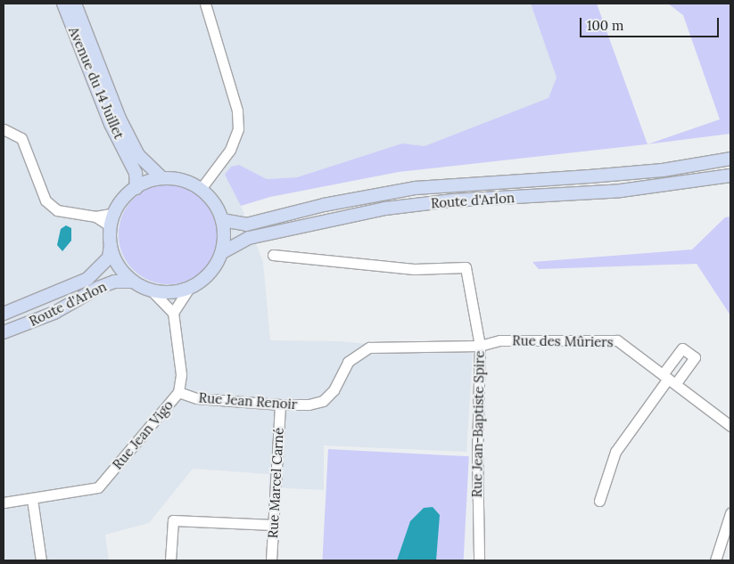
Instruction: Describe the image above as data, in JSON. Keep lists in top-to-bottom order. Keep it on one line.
{"streets":{"main road":["Avenue du 14 Juillet","Route d'Arlon"],"street":["Rue des Mûriers","Rue Jean Renoir","Rue Jean-Baptiste Spire","Rue Jean Vigo","Rue Marcel Carné"]},"crossings":[["Avenue du 14 Juillet","Route d'Arlon"],["Rue des Mûriers","Rue Jean Renoir"],["Rue des Mûriers","Rue Jean-Baptiste Spire"],["Rue Jean Renoir","Rue Jean-Baptiste Spire"],["Rue Jean Renoir","Rue Jean Vigo"],["Rue Jean Renoir","Rue Marcel Carné"]],"scale_bar":"100 m"}
